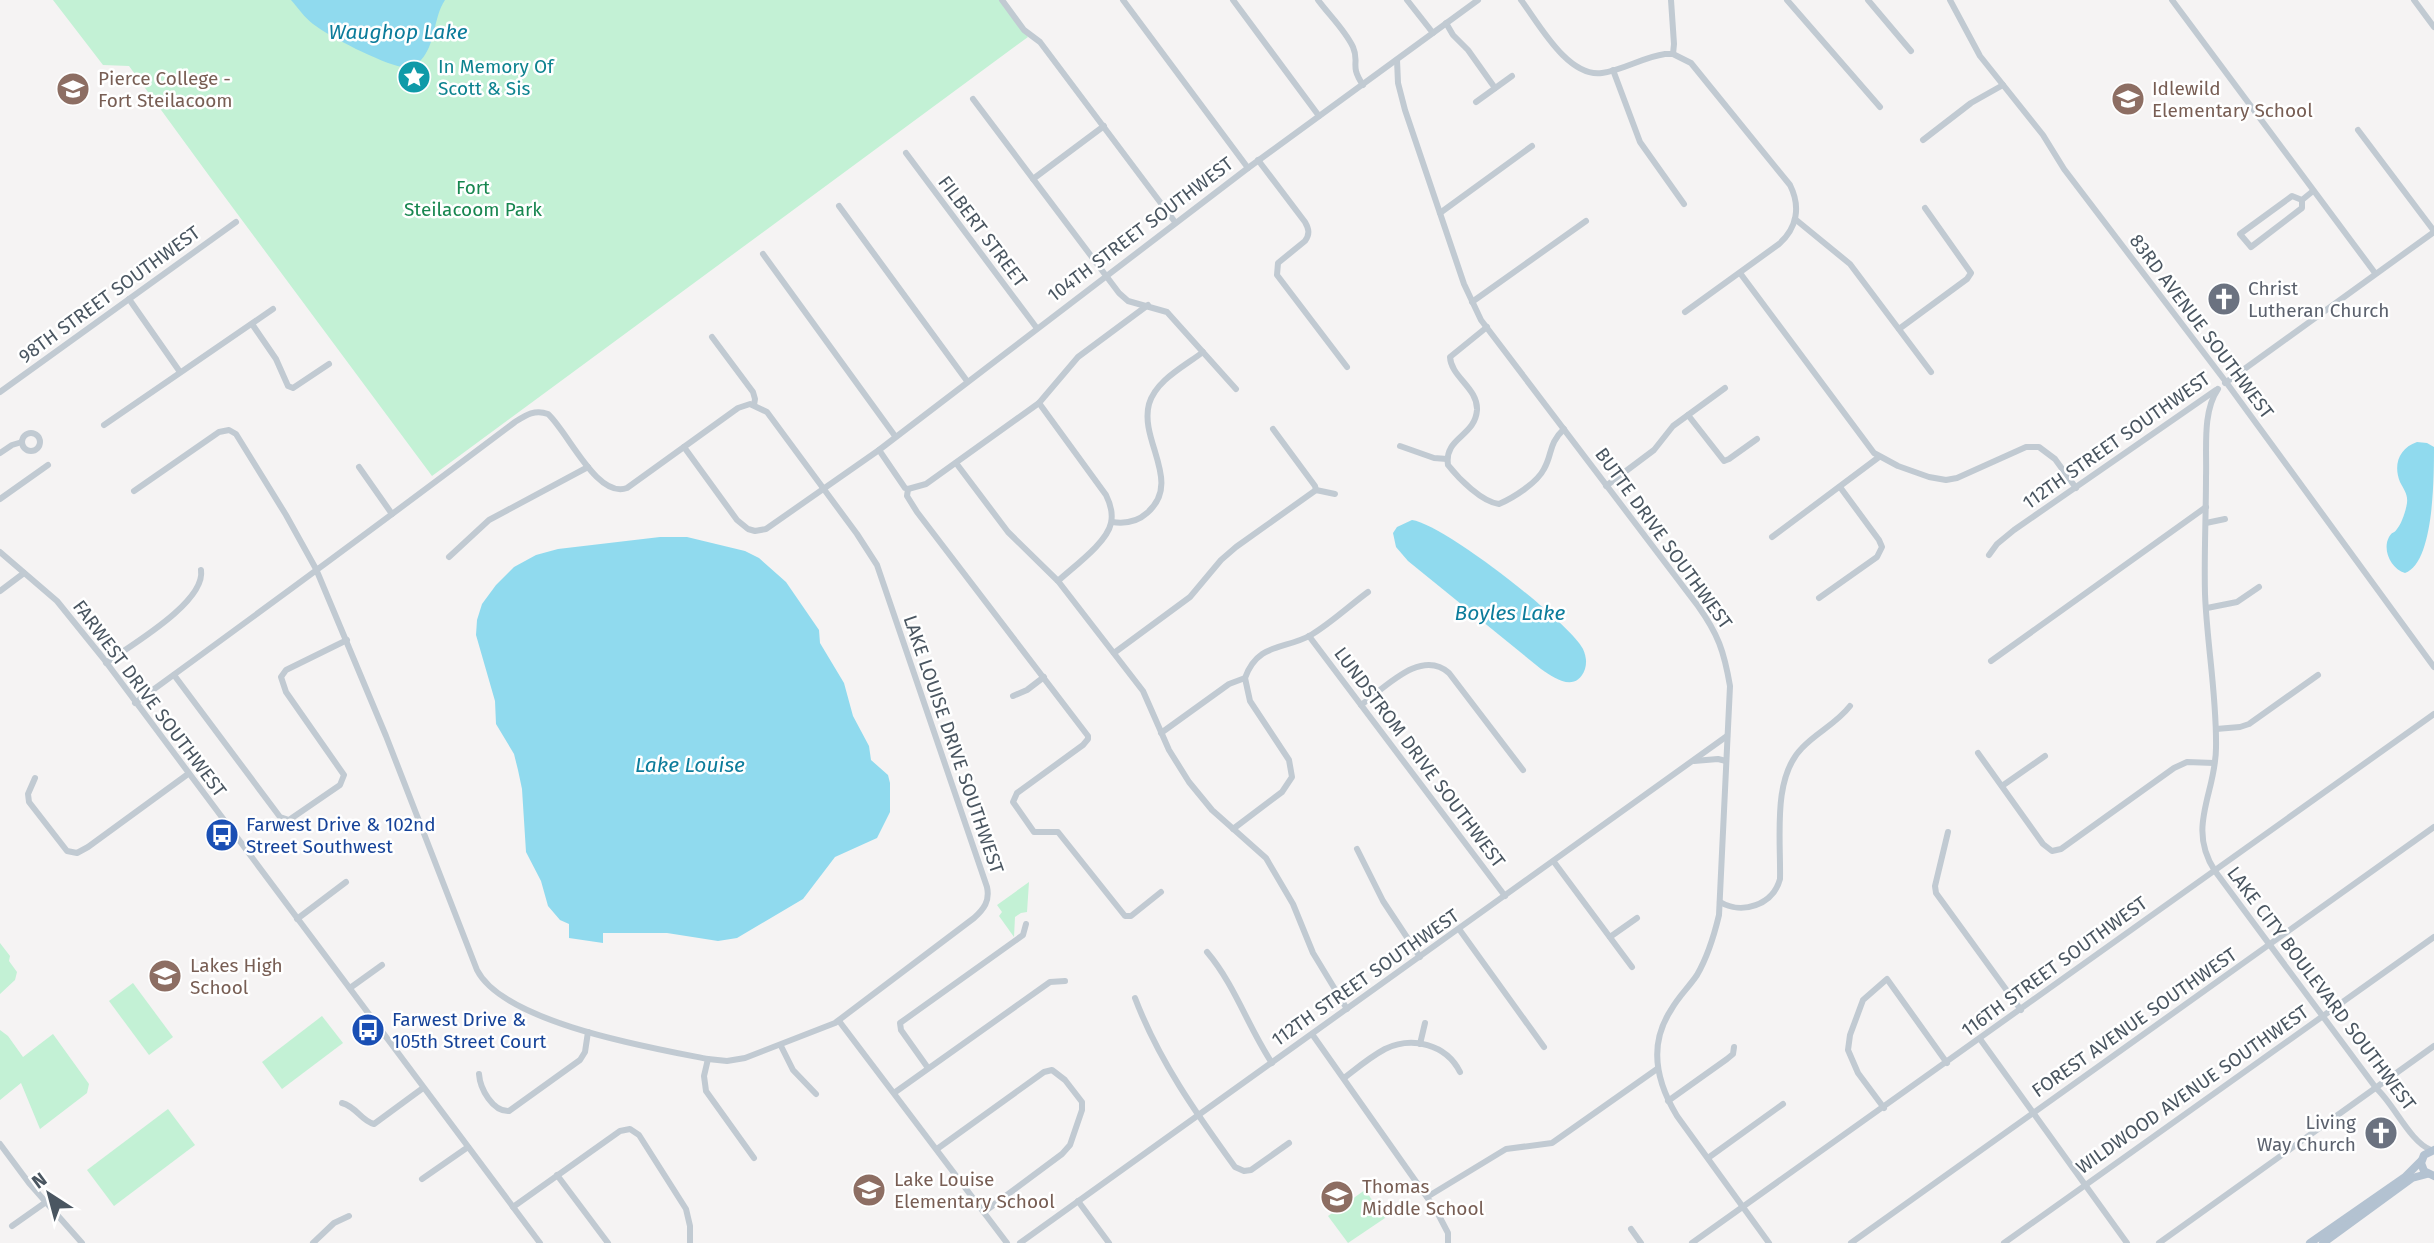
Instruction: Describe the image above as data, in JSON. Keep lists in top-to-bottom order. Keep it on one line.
{"streets":{"street":["104TH STREET SOUTHWEST","FILBERT STREET","98TH STREET SOUTHWEST","83RD AVENUE SOUTHWEST","112TH STREET SOUTHWEST","BUTTE DRIVE SOUTHWEST","FARWEST DRIVE SOUTHWEST","LAKE LOUISE DRIVE SOUTHWEST","LUNDSTROM DRIVE SOUTHWEST","116TH STREET SOUTHWEST","LAKE CITY BOULEVARD SOUTHWEST","FOREST AVENUE SOUTHWEST","WILDWOOD AVENUE SOUTHWEST"]},"crossings":[["104TH STREET SOUTHWEST","FILBERT STREET"],["104TH STREET SOUTHWEST","BUTTE DRIVE SOUTHWEST"],["104TH STREET SOUTHWEST","LAKE LOUISE DRIVE SOUTHWEST"],["83RD AVENUE SOUTHWEST","112TH STREET SOUTHWEST"],["112TH STREET SOUTHWEST","BUTTE DRIVE SOUTHWEST"],["112TH STREET SOUTHWEST","LUNDSTROM DRIVE SOUTHWEST"],["BUTTE DRIVE SOUTHWEST","116TH STREET SOUTHWEST"],["116TH STREET SOUTHWEST","LAKE CITY BOULEVARD SOUTHWEST"],["LAKE CITY BOULEVARD SOUTHWEST","FOREST AVENUE SOUTHWEST"],["LAKE CITY BOULEVARD SOUTHWEST","WILDWOOD AVENUE SOUTHWEST"]],"water":["Waughop Lake","Boyles Lake","Lake Louise"],"parks":["Fort Steilacoom Park"],"places":{"place":["In Memory Of Scott & Sis"],"school or university":["Pierce College - Fort Steilacoom","Idlewild Elementary School","Lakes High School","Lake Louise Elementary School","Thomas Middle School"],"church":["Christ Lutheran Church","Living Way Church"],"bus stop":["Farwest Drive & 102nd Street Southwest","Farwest Drive & 105th Street Court"]},"north":"top left"}
